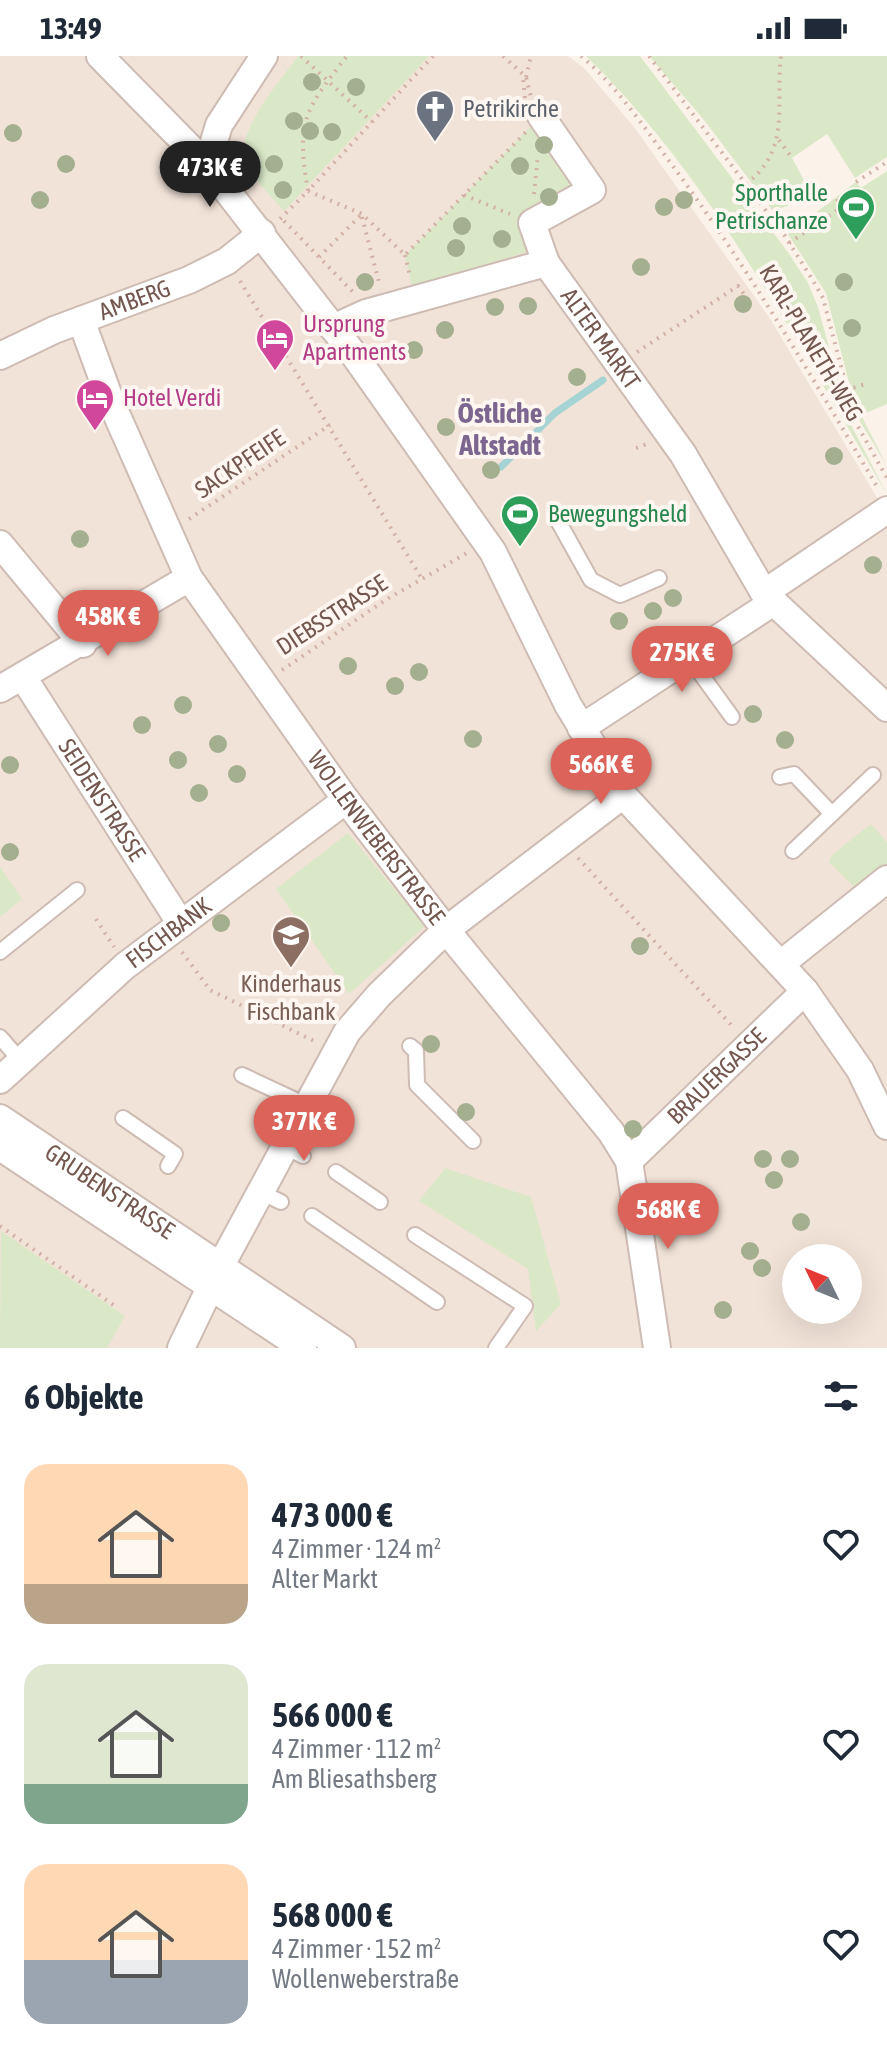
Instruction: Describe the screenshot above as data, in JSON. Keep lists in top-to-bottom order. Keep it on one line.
{"streets":{"street":["AMBERG","ALTER MARKT","SEIDENSTRASSE","WOLLENWEBERSTRASSE","FISCHBANK","BRAUERGASSE","GRUBENSTRASSE"],"path":["KARL-PLANETH-WEG","SACKPFEIFE","DIEBSSTRASSE"]},"crossings":[["AMBERG","WOLLENWEBERSTRASSE"],["SACKPFEIFE","WOLLENWEBERSTRASSE"],["DIEBSSTRASSE","WOLLENWEBERSTRASSE"],["SEIDENSTRASSE","FISCHBANK"],["WOLLENWEBERSTRASSE","FISCHBANK"],["WOLLENWEBERSTRASSE","BRAUERGASSE"]],"districts":["Östliche Altstadt"],"places":{"church":["Petrikirche"],"sports":["Sporthalle Petrischanze","Bewegungsheld"],"hotel":["Ursprung Apartments","Hotel Verdi"],"school or university":["Kinderhaus Fischbank"]},"north":"top left","page":{"status":"13:49","price":["473K €","458K €","275K €","566K €","377K €","568K €"],"heading":"6 Objekte","list":[{"name":"473 000 €","note":"4 Zimmer · 124 m² · Alter Markt"},{"name":"566 000 €","note":"4 Zimmer · 112 m² · Am Bliesathsberg"},{"name":"568 000 €","note":"4 Zimmer · 152 m² · Wollenweberstraße"}]}}
